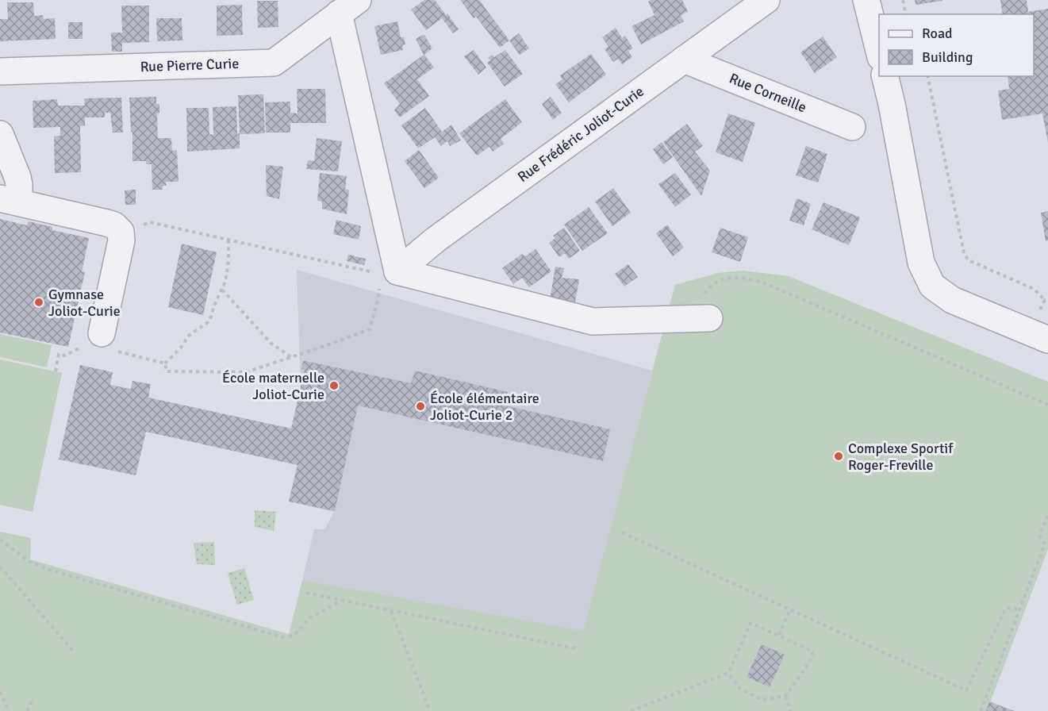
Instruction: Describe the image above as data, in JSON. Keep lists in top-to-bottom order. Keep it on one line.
{"streets":{"street":["Rue Pierre Curie","Rue Corneille","Rue Frédéric Joliot-Curie"]},"crossings":[["Rue Corneille","Rue Frédéric Joliot-Curie"]],"places":["Gymnase Joliot-Curie","École maternelle Joliot-Curie","École élémentaire Joliot-Curie 2","Complexe Sportif Roger-Freville"],"legend":["Road","Building"]}
